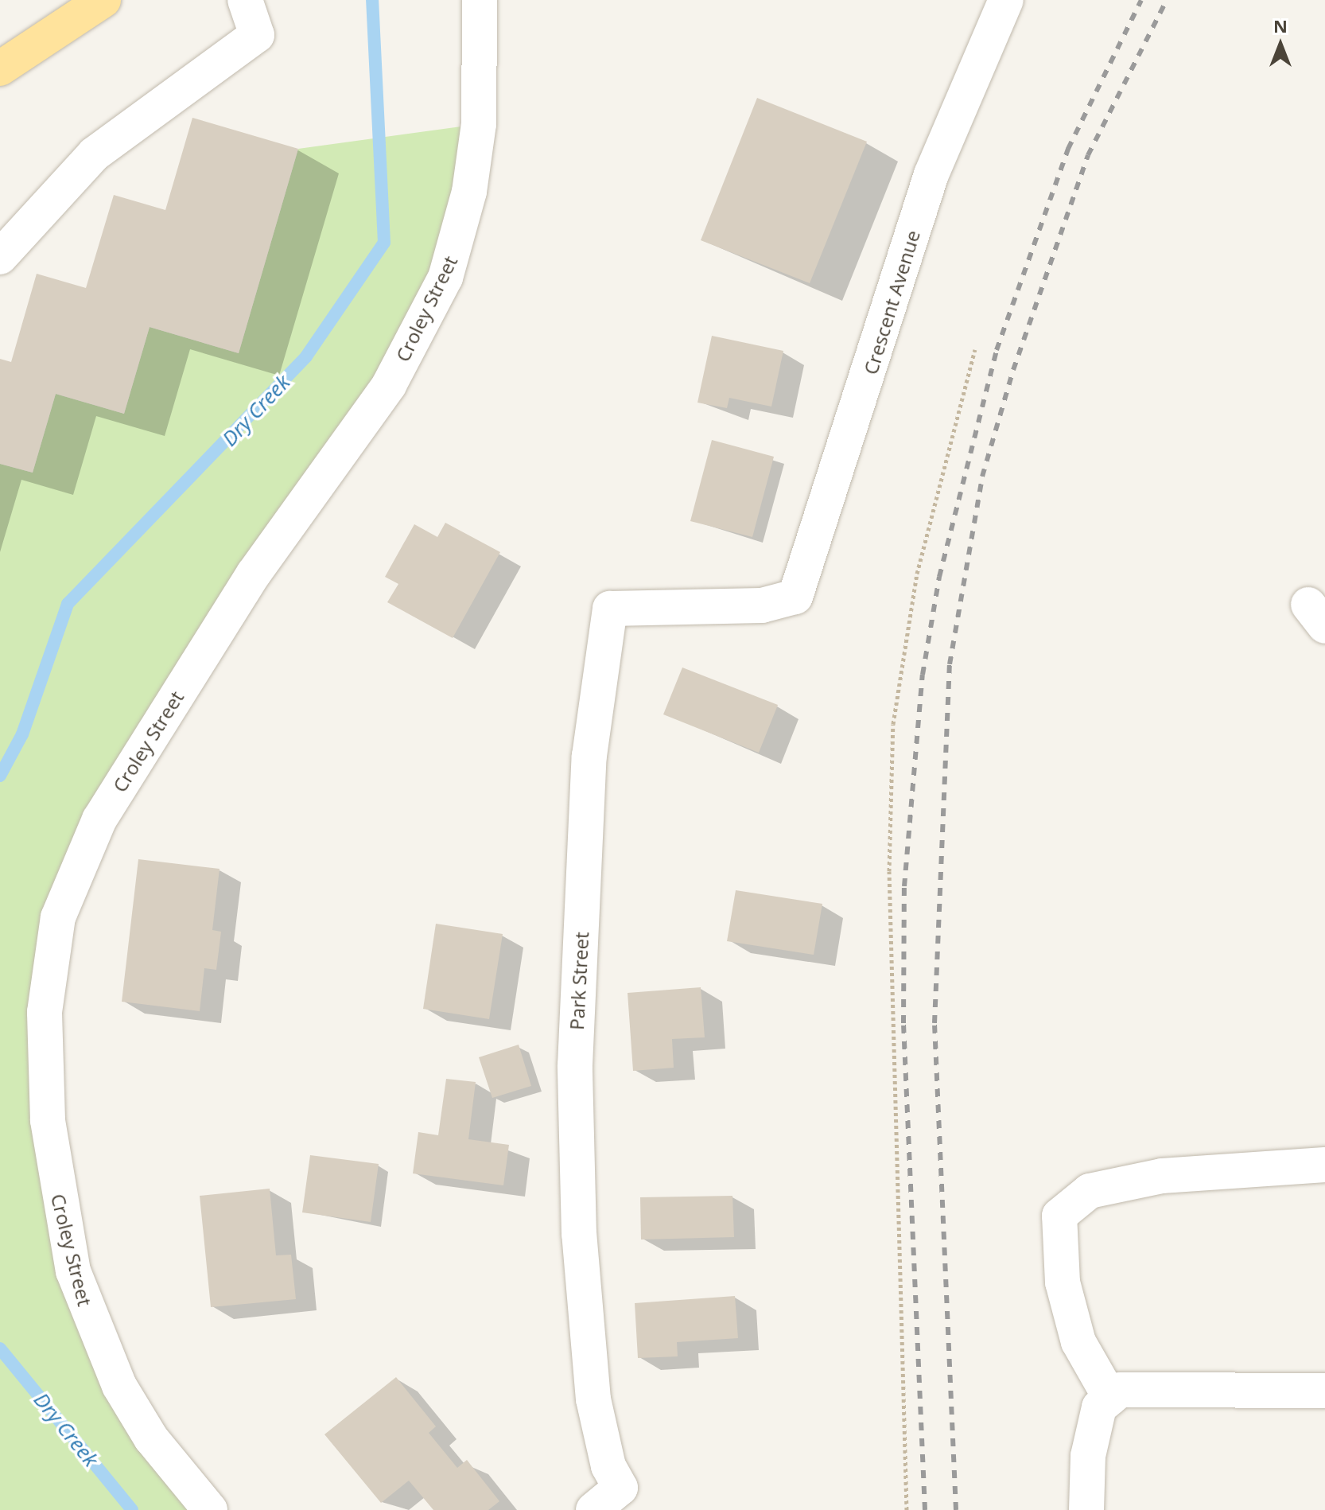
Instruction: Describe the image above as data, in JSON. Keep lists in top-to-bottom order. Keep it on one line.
{"streets":{"street":["Crescent Avenue","Croley Street","Park Street"]},"crossings":[["Crescent Avenue","Park Street"]],"water":["Dry Creek"],"north":"top"}
